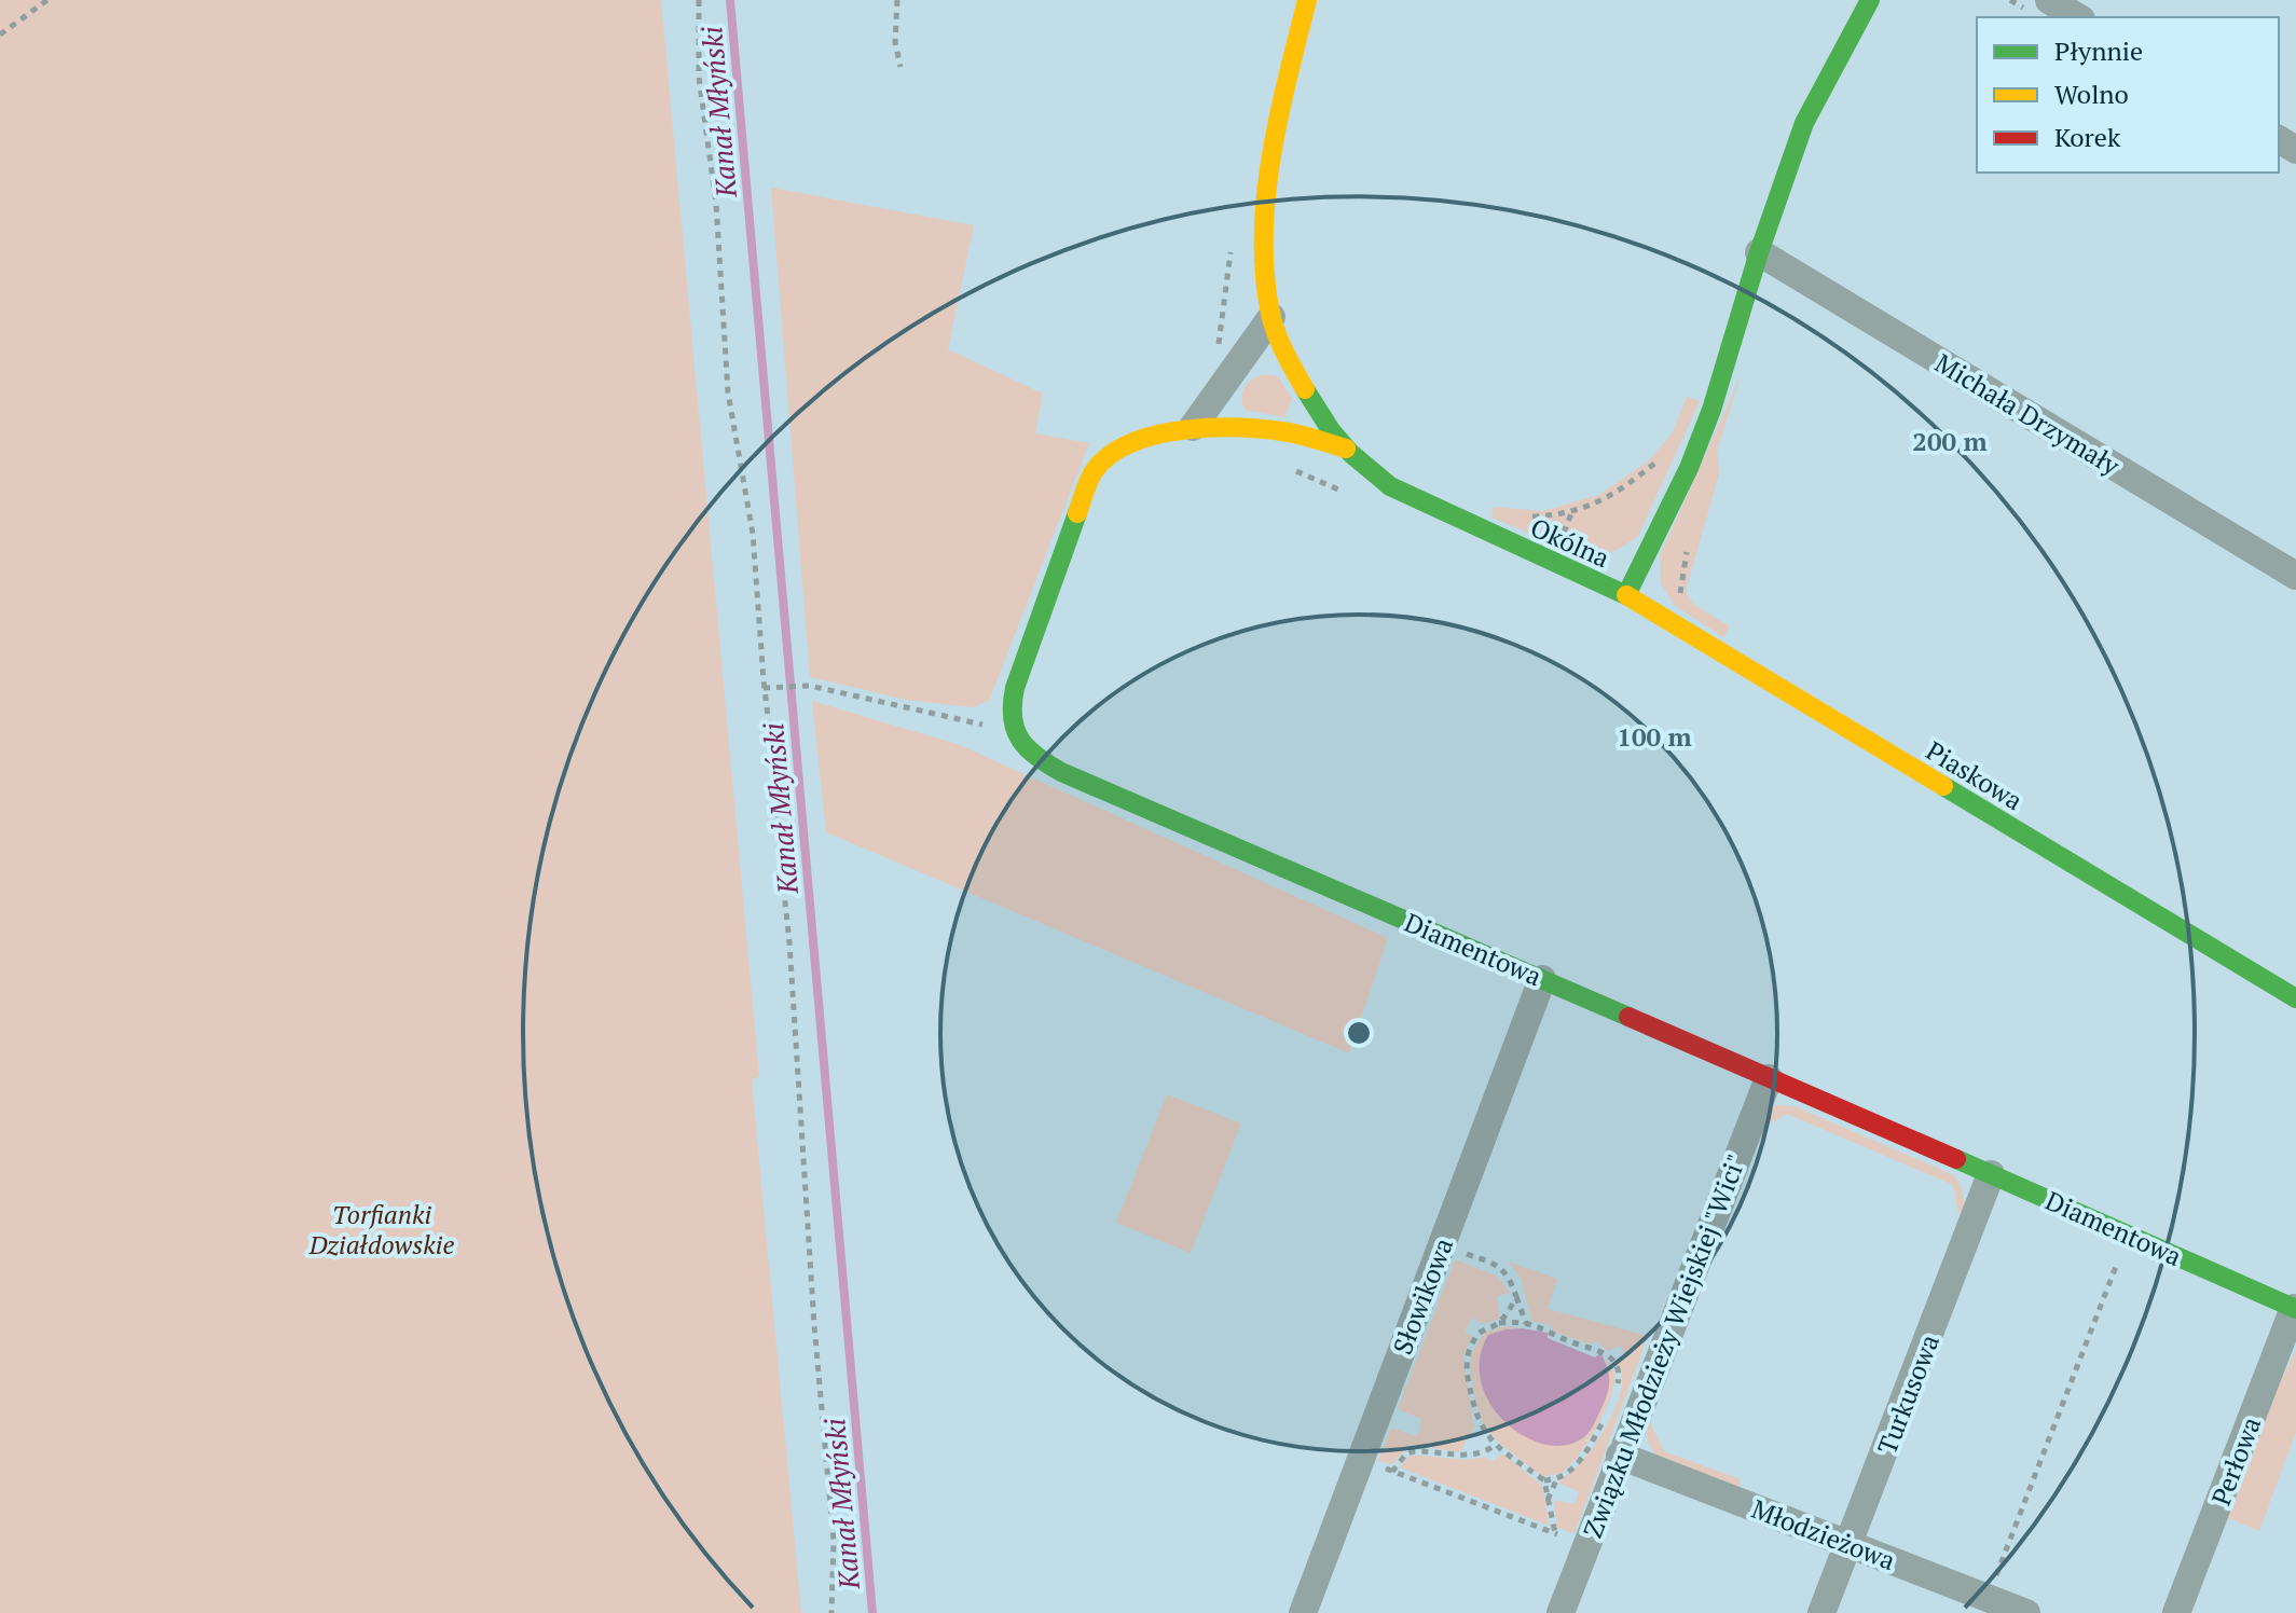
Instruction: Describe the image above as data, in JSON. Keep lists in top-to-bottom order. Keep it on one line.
{"streets":{"street":["Michała Drzymały","Okólna","Piaskowa","Diamentowa","Słowikowa","Związku Młodzieży Wiejskiej \"Wici\"","Turkusowa","Perłowa","Młodzieżowa"]},"crossings":[["Michała Drzymały","Okólna"],["Okólna","Piaskowa"],["Diamentowa","Słowikowa"],["Diamentowa","Związku Młodzieży Wiejskiej \"Wici\""],["Diamentowa","Turkusowa"],["Diamentowa","Perłowa"],["Związku Młodzieży Wiejskiej \"Wici\"","Młodzieżowa"],["Turkusowa","Młodzieżowa"]],"water":["Kanał Młyński"],"parks":["Torfianki Działdowskie"],"legend":["Płynnie","Wolno","Korek"],"rings":["200 m","100 m"]}
